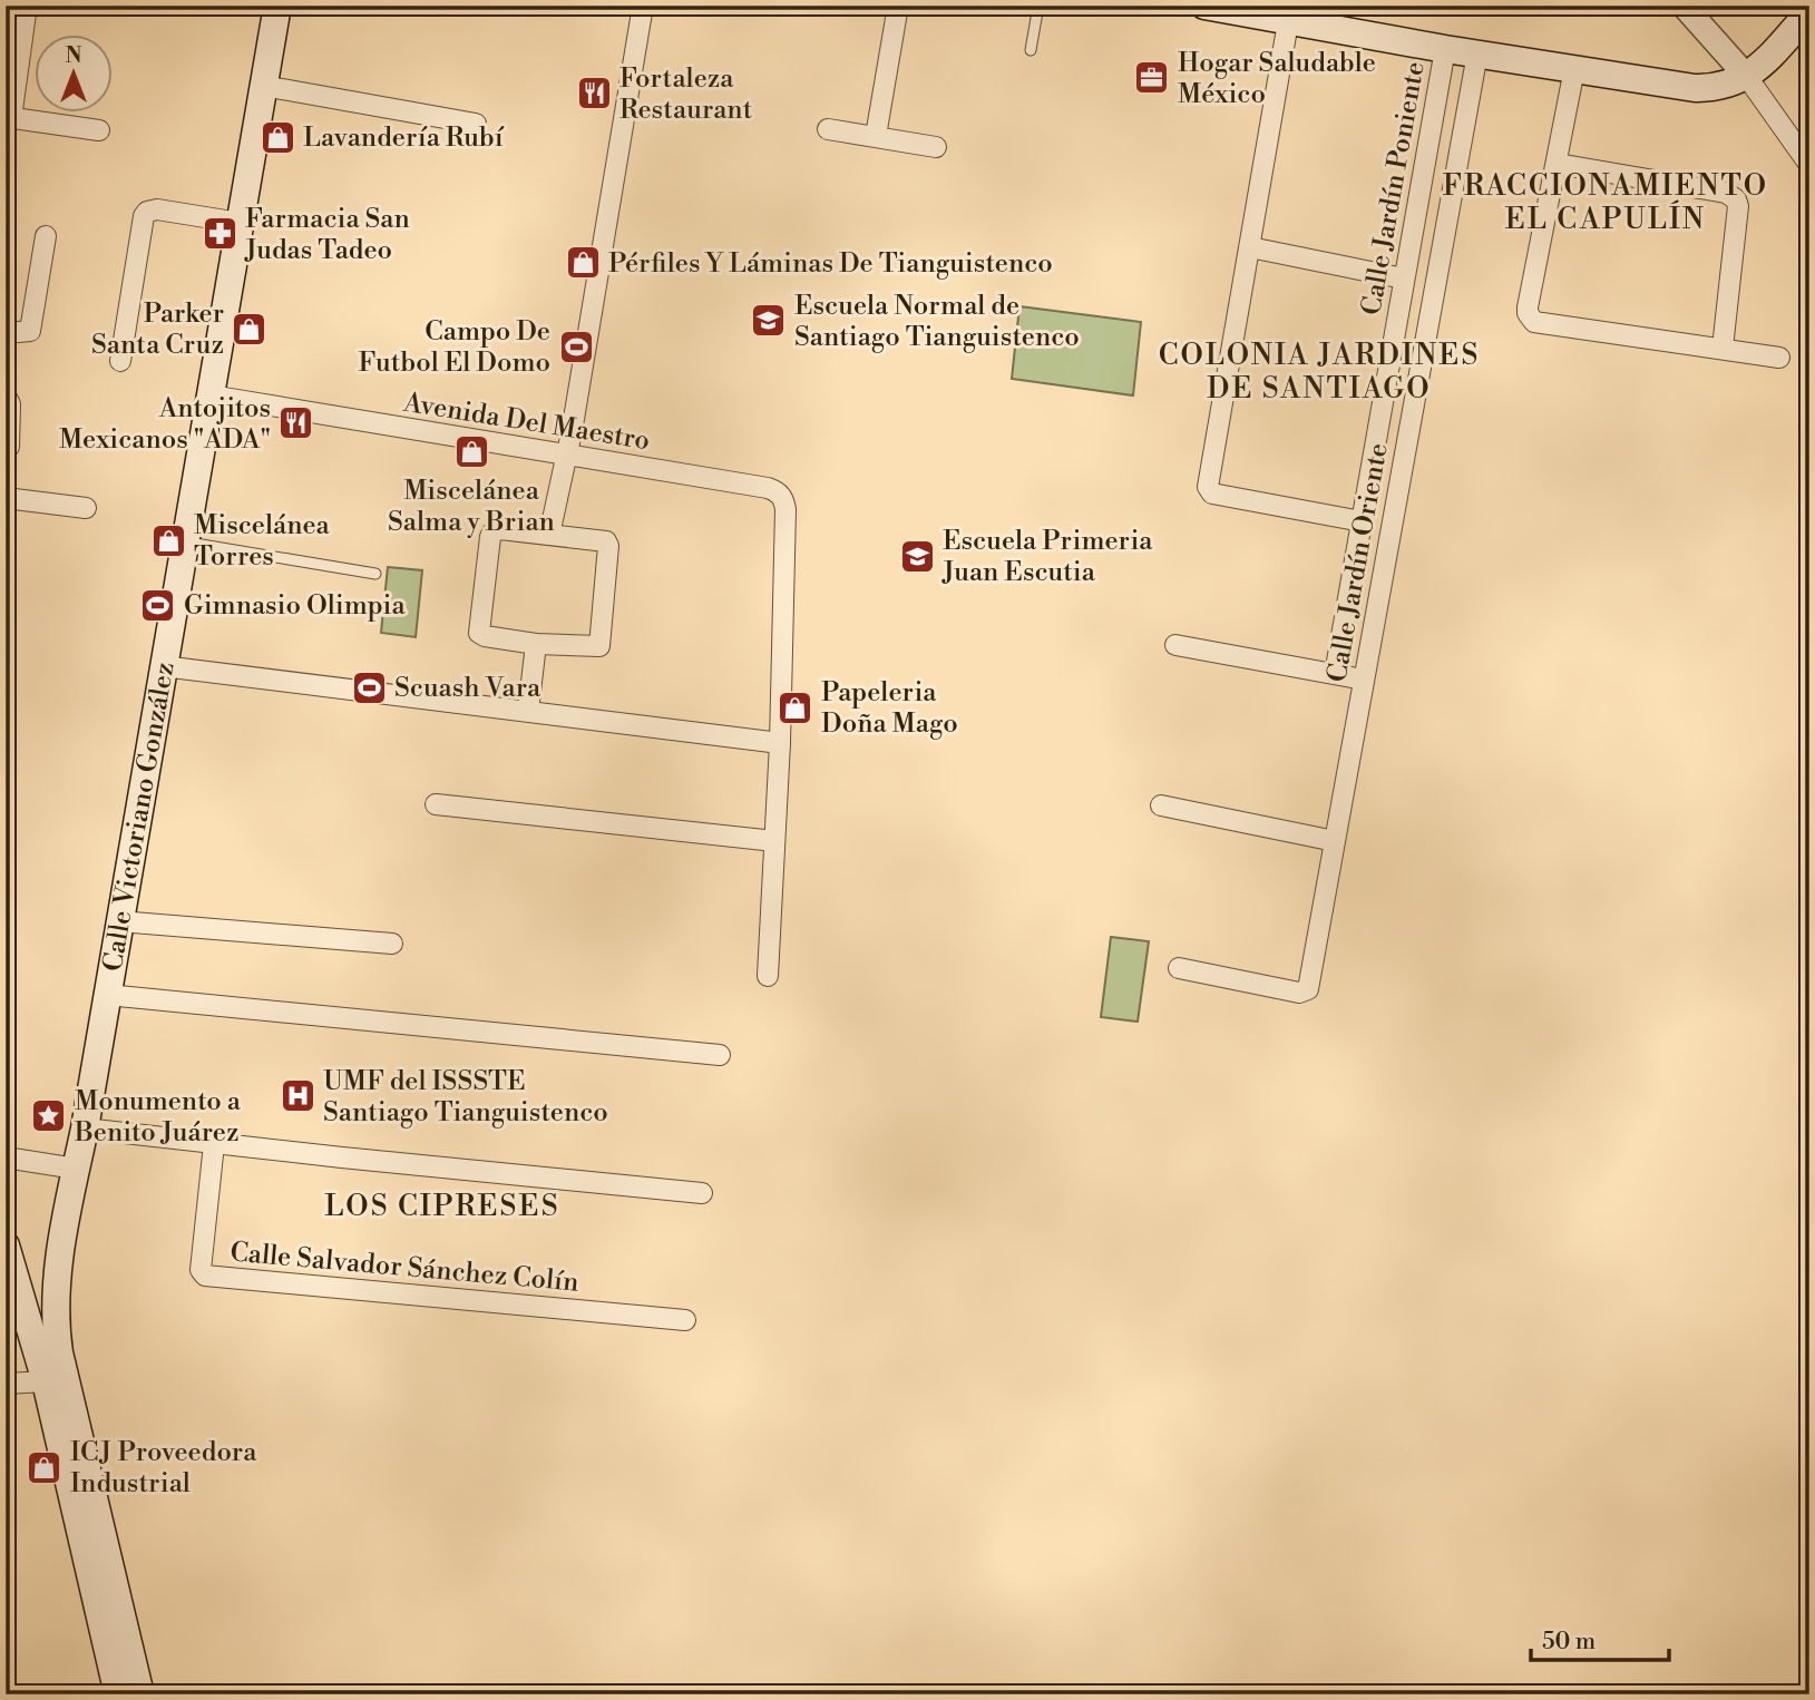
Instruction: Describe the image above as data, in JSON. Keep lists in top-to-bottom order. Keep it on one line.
{"streets":{"main road":["Calle Victoriano González"],"street":["Calle Jardín Poniente","Avenida Del Maestro","Calle Jardín Oriente","Calle Salvador Sánchez Colín"]},"crossings":[["Avenida Del Maestro","Calle Victoriano González"]],"districts":["FRACCIONAMIENTO EL CAPULÍN","COLONIA JARDINES DE SANTIAGO","LOS CIPRESES"],"places":{"office":["Hogar Saludable México"],"restaurant":["Fortaleza Restaurant","Antojitos Mexicanos \"ADA\""],"shop":["Lavandería Rubí","Pérfiles Y Láminas De Tianguistenco","Parker Santa Cruz","Miscelánea Salma y Brian","Miscelánea Torres","Papeleria Doña Mago","ICJ Proveedora Industrial"],"pharmacy":["Farmacia San Judas Tadeo"],"school or university":["Escuela Normal de Santiago Tianguistenco","Escuela Primeria Juan Escutia"],"sports":["Campo De Futbol El Domo","Gimnasio Olimpia","Scuash Vara"],"hospital":["UMF del ISSSTE Santiago Tianguistenco"],"place":["Monumento a Benito Juárez"]},"scale_bar":"50 m","north":"top"}
